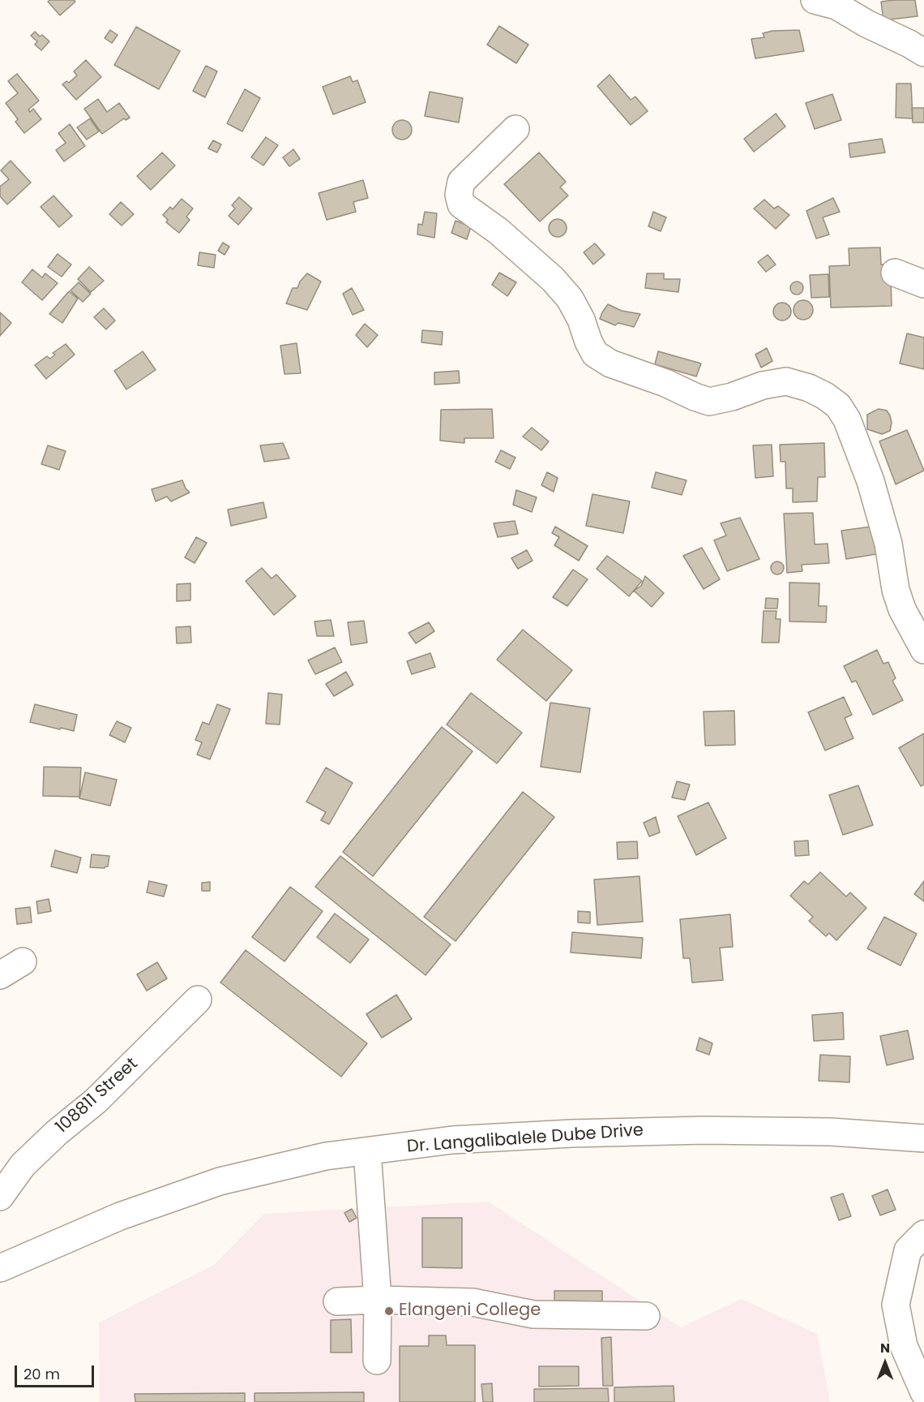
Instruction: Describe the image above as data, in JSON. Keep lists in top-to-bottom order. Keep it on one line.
{"streets":{"street":["108811 Street","Dr. Langalibalele Dube Drive"]},"places":["Elangeni College"],"scale_bar":"20 m","north":"top"}
